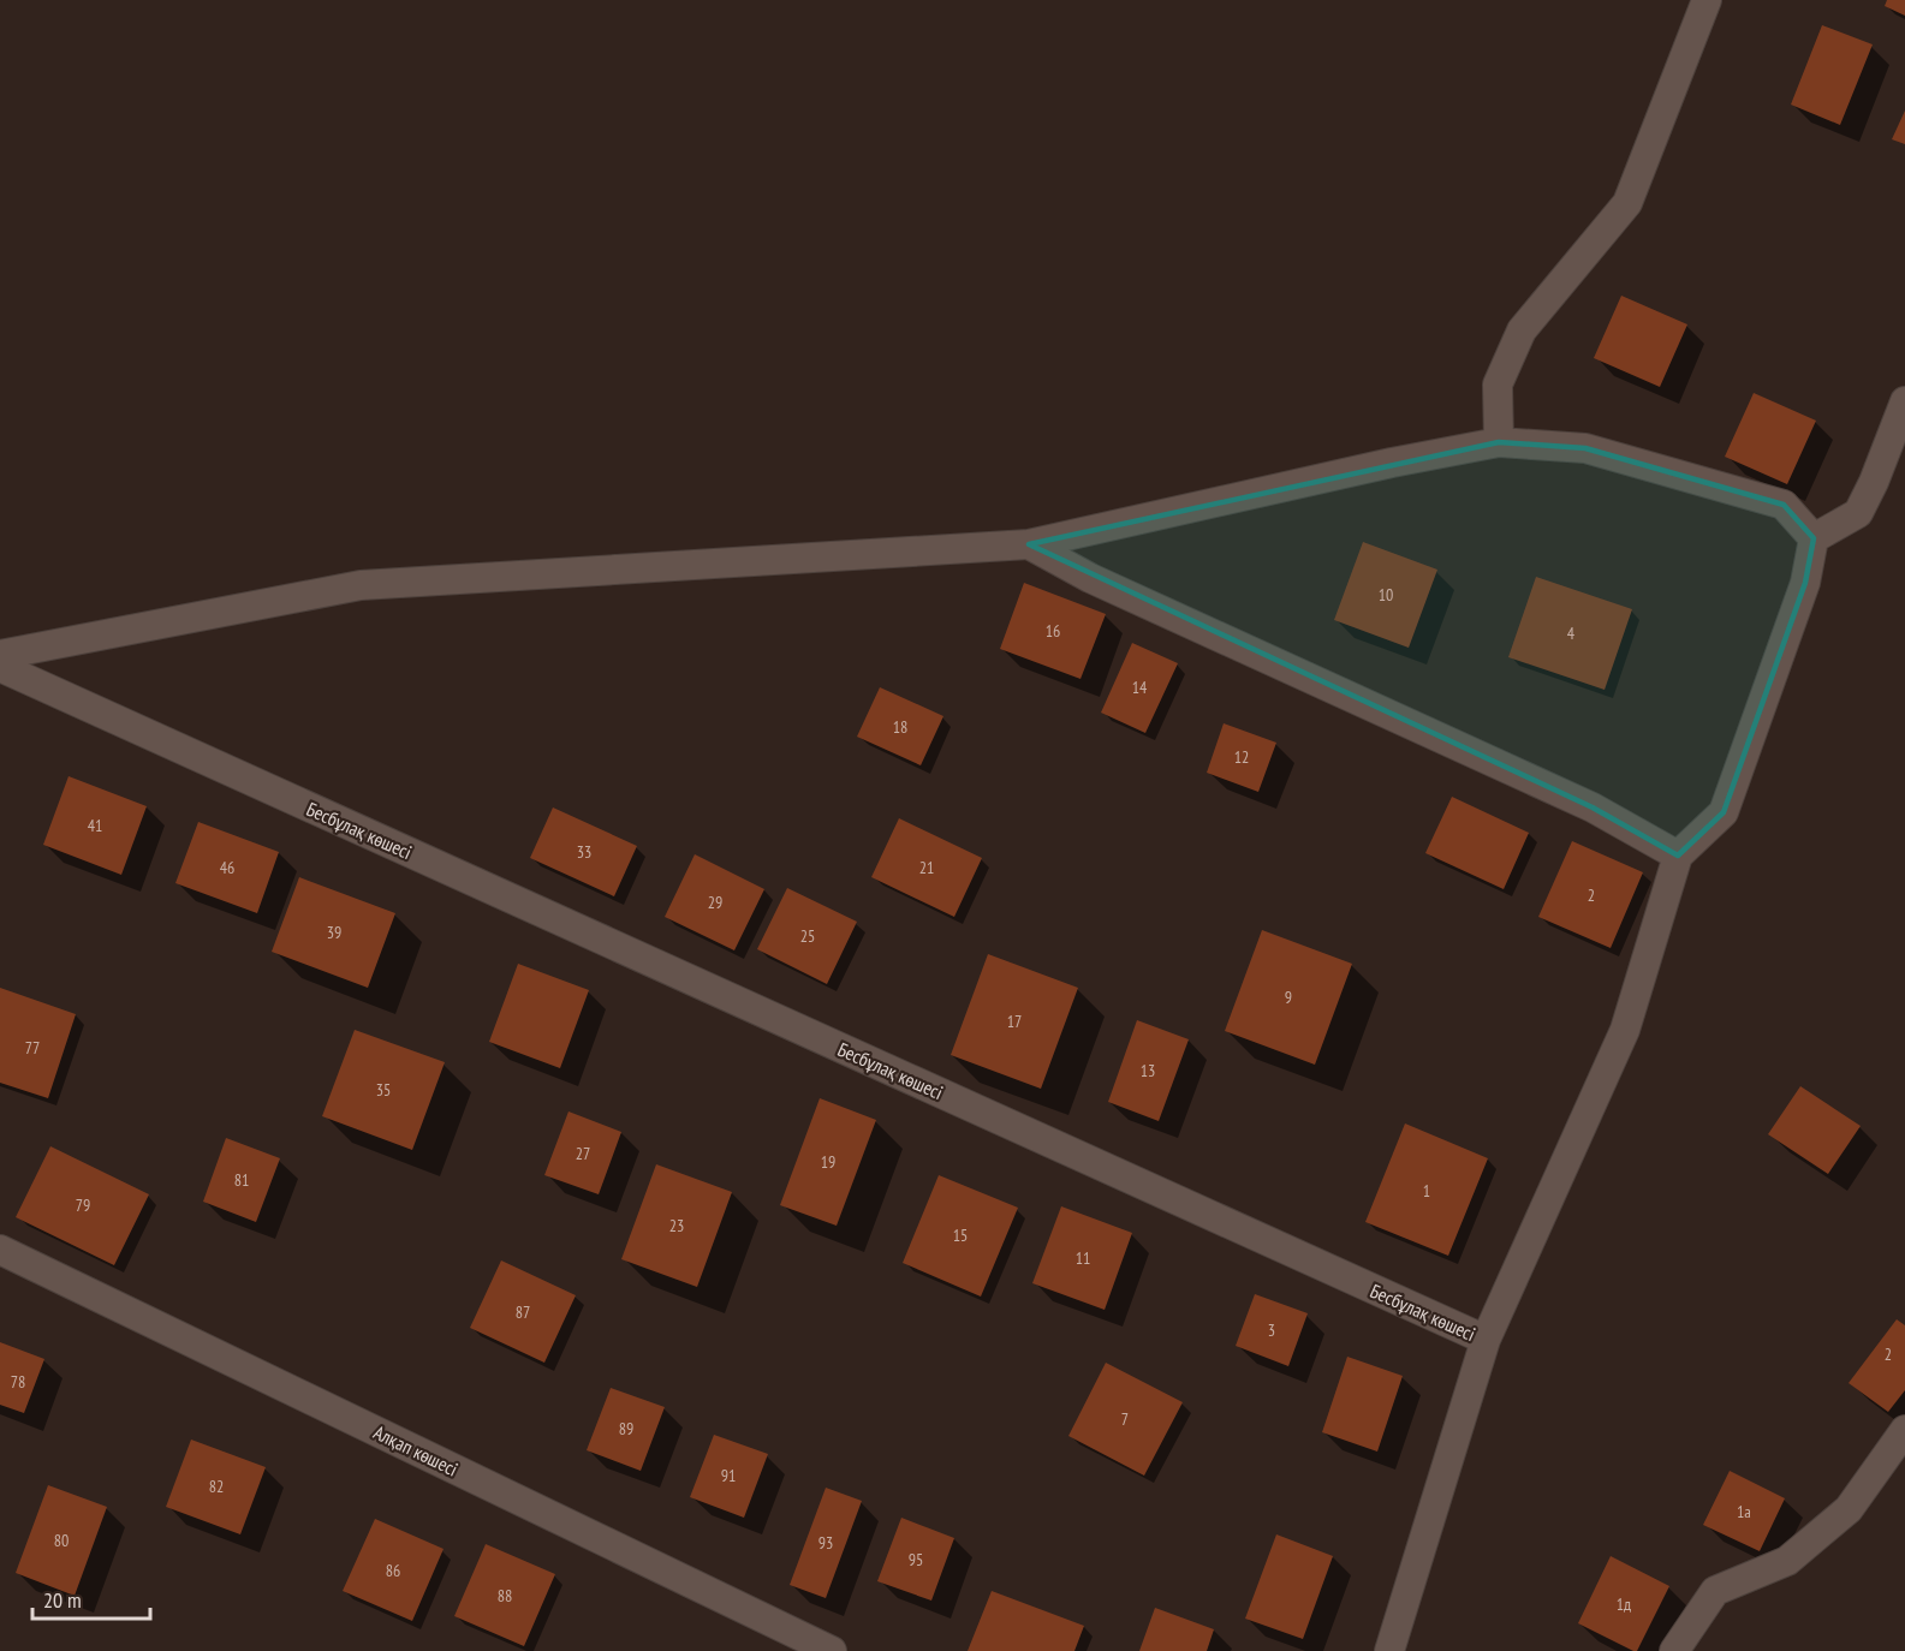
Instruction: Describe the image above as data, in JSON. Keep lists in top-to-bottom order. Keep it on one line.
{"streets":{"street":["Бесбұлақ көшесі","Алқап көшесі"]},"house_numbers":["10","16","4","14","18","12","41","33","46","21","2","29","39","25","9","17","77","13","35","27","19","81","1","79","23","15","11","87","3","2","78","7","89","91","82","1а","80","93","95","86","88","1д"],"scale_bar":"20 m"}
